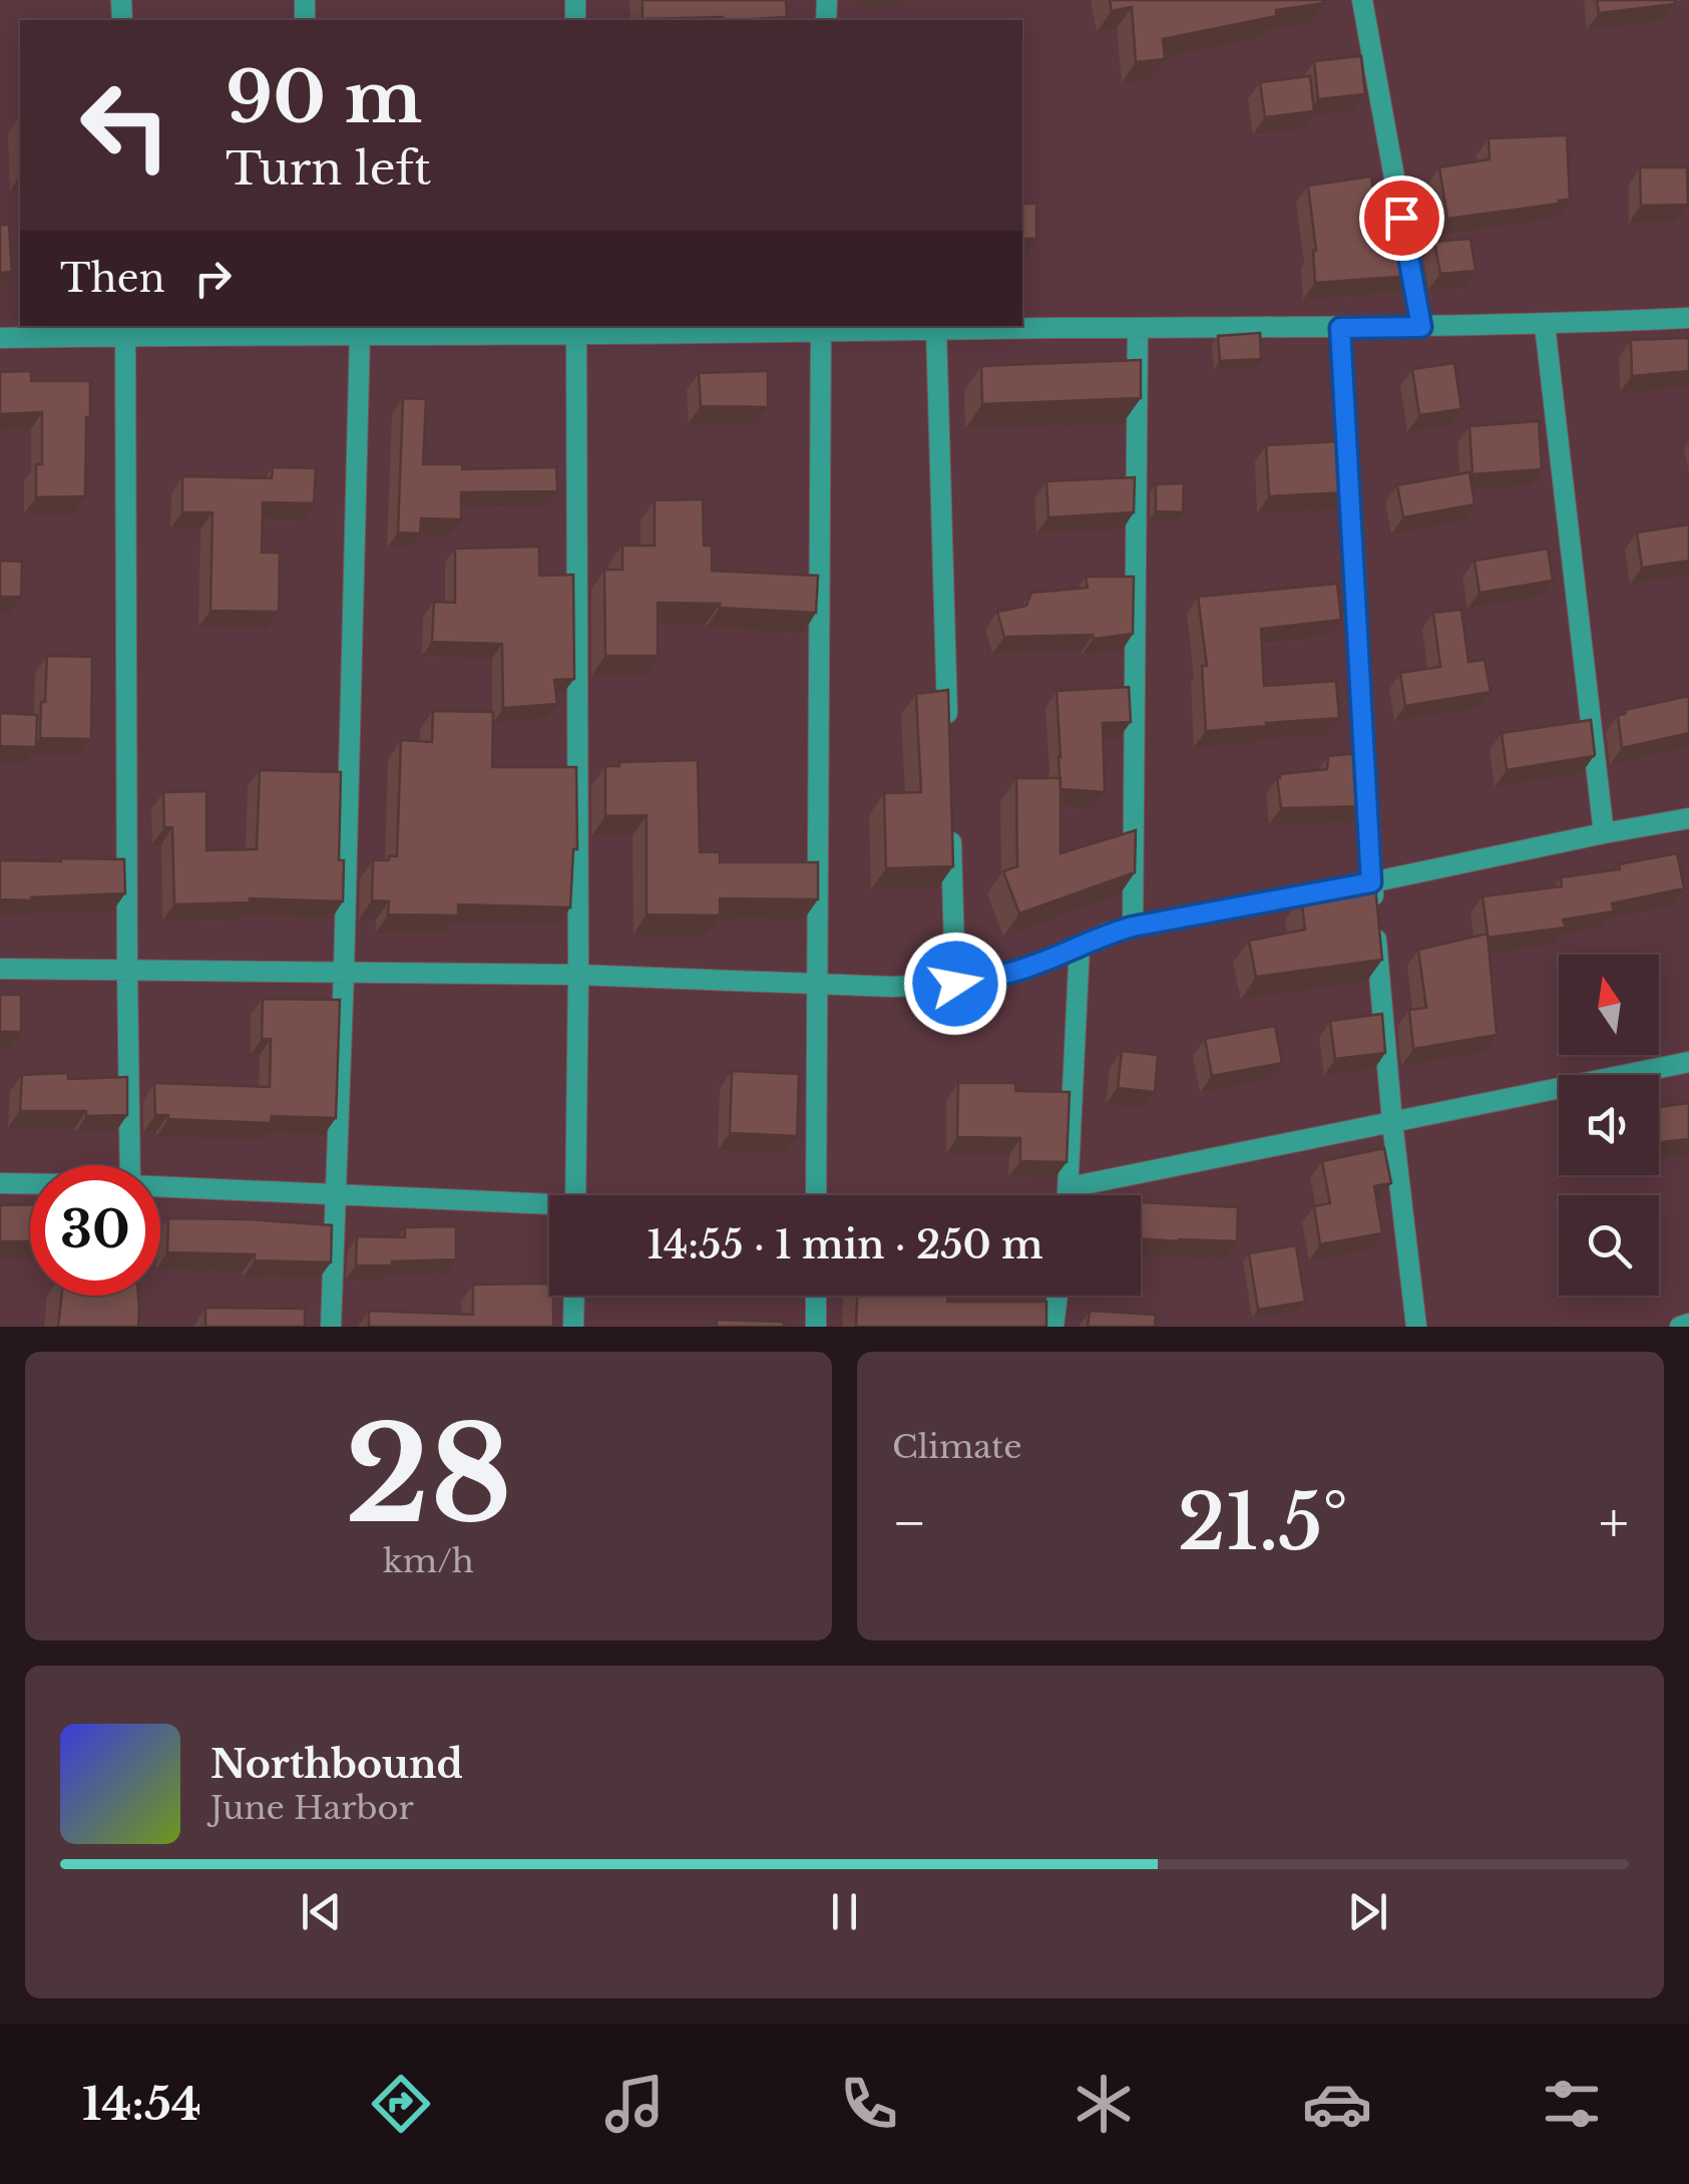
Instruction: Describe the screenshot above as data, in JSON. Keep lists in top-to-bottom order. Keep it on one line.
{"north":"top","page":{"turn":["90 m","Turn left"],"then":"Then","limit":"30","trip":"14:55 · 1 min · 250 m","tile":[["28","km/h"],"Climate"],"heat":["−","21.5°","+"],"song":["Northbound","June Harbor"],"tabs":"14:54"}}
